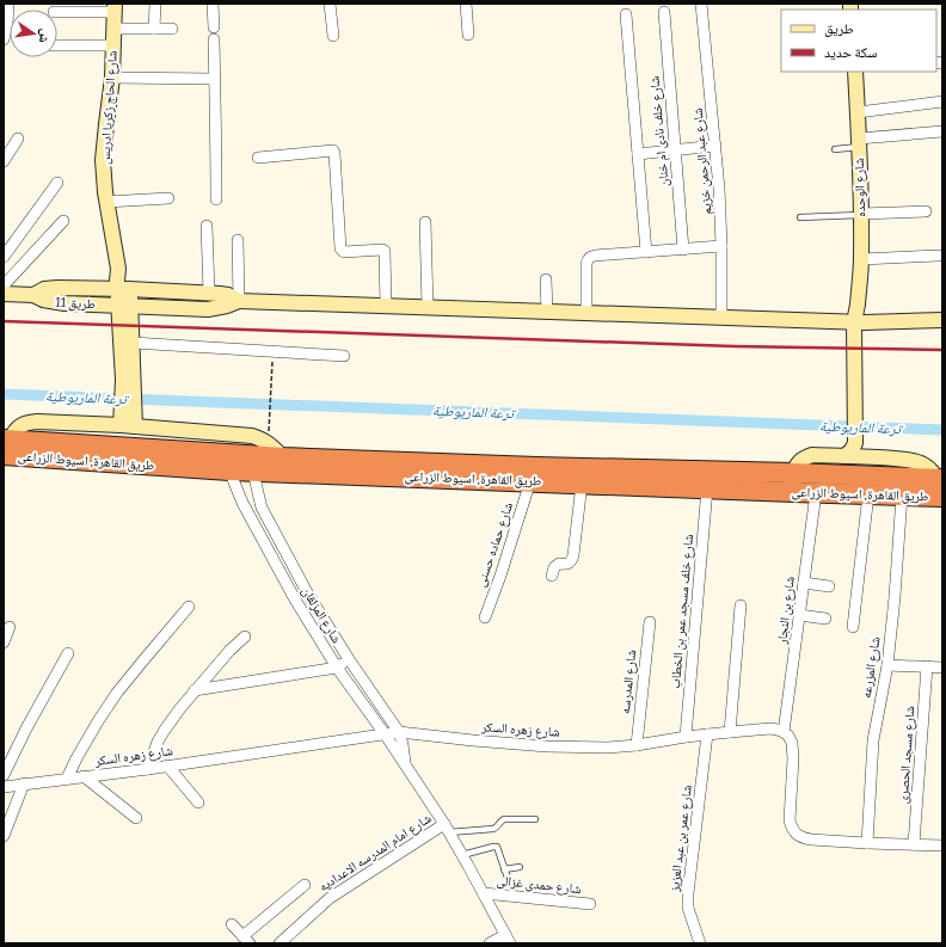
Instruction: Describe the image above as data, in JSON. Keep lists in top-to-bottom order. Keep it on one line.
{"streets":{"highway":["طريق القاهرة, اسيوط الزراعى"],"street":["شارع الحاج زكريا ادريس","شارع خلف نادى ام خنان","شارع عبد الرحمن خزيم","شارع الوحده","طريق 11","شارع حماده حسنى","شارع بن النجار","شارع خلف مسجد عمر بن الخطاب","شارع المزلقان","شارع المزرعه","شارع المدرسه","شارع زهره السكر","شارع مسجد الحصرى","شارع عمر بن عبد العزيز","شارع امام المدرسه الاعداديه","شارع حمدى غزالى"]},"crossings":[["شارع الحاج زكريا ادريس","طريق 11"],["طريق القاهرة, اسيوط الزراعى","شارع حماده حسنى"],["طريق القاهرة, اسيوط الزراعى","شارع بن النجار"],["طريق القاهرة, اسيوط الزراعى","شارع خلف مسجد عمر بن الخطاب"],["طريق القاهرة, اسيوط الزراعى","شارع المزلقان"],["طريق القاهرة, اسيوط الزراعى","شارع المزرعه"],["شارع بن النجار","شارع زهره السكر"],["شارع خلف مسجد عمر بن الخطاب","شارع زهره السكر"],["شارع المزلقان","شارع زهره السكر"],["شارع المزلقان","شارع امام المدرسه الاعداديه"],["شارع المزلقان","شارع حمدى غزالى"],["شارع المدرسه","شارع زهره السكر"],["شارع زهره السكر","شارع عمر بن عبد العزيز"]],"water":["ترعة الماريوطية"],"legend":["طريق","سكة حديد"],"north":"right"}
